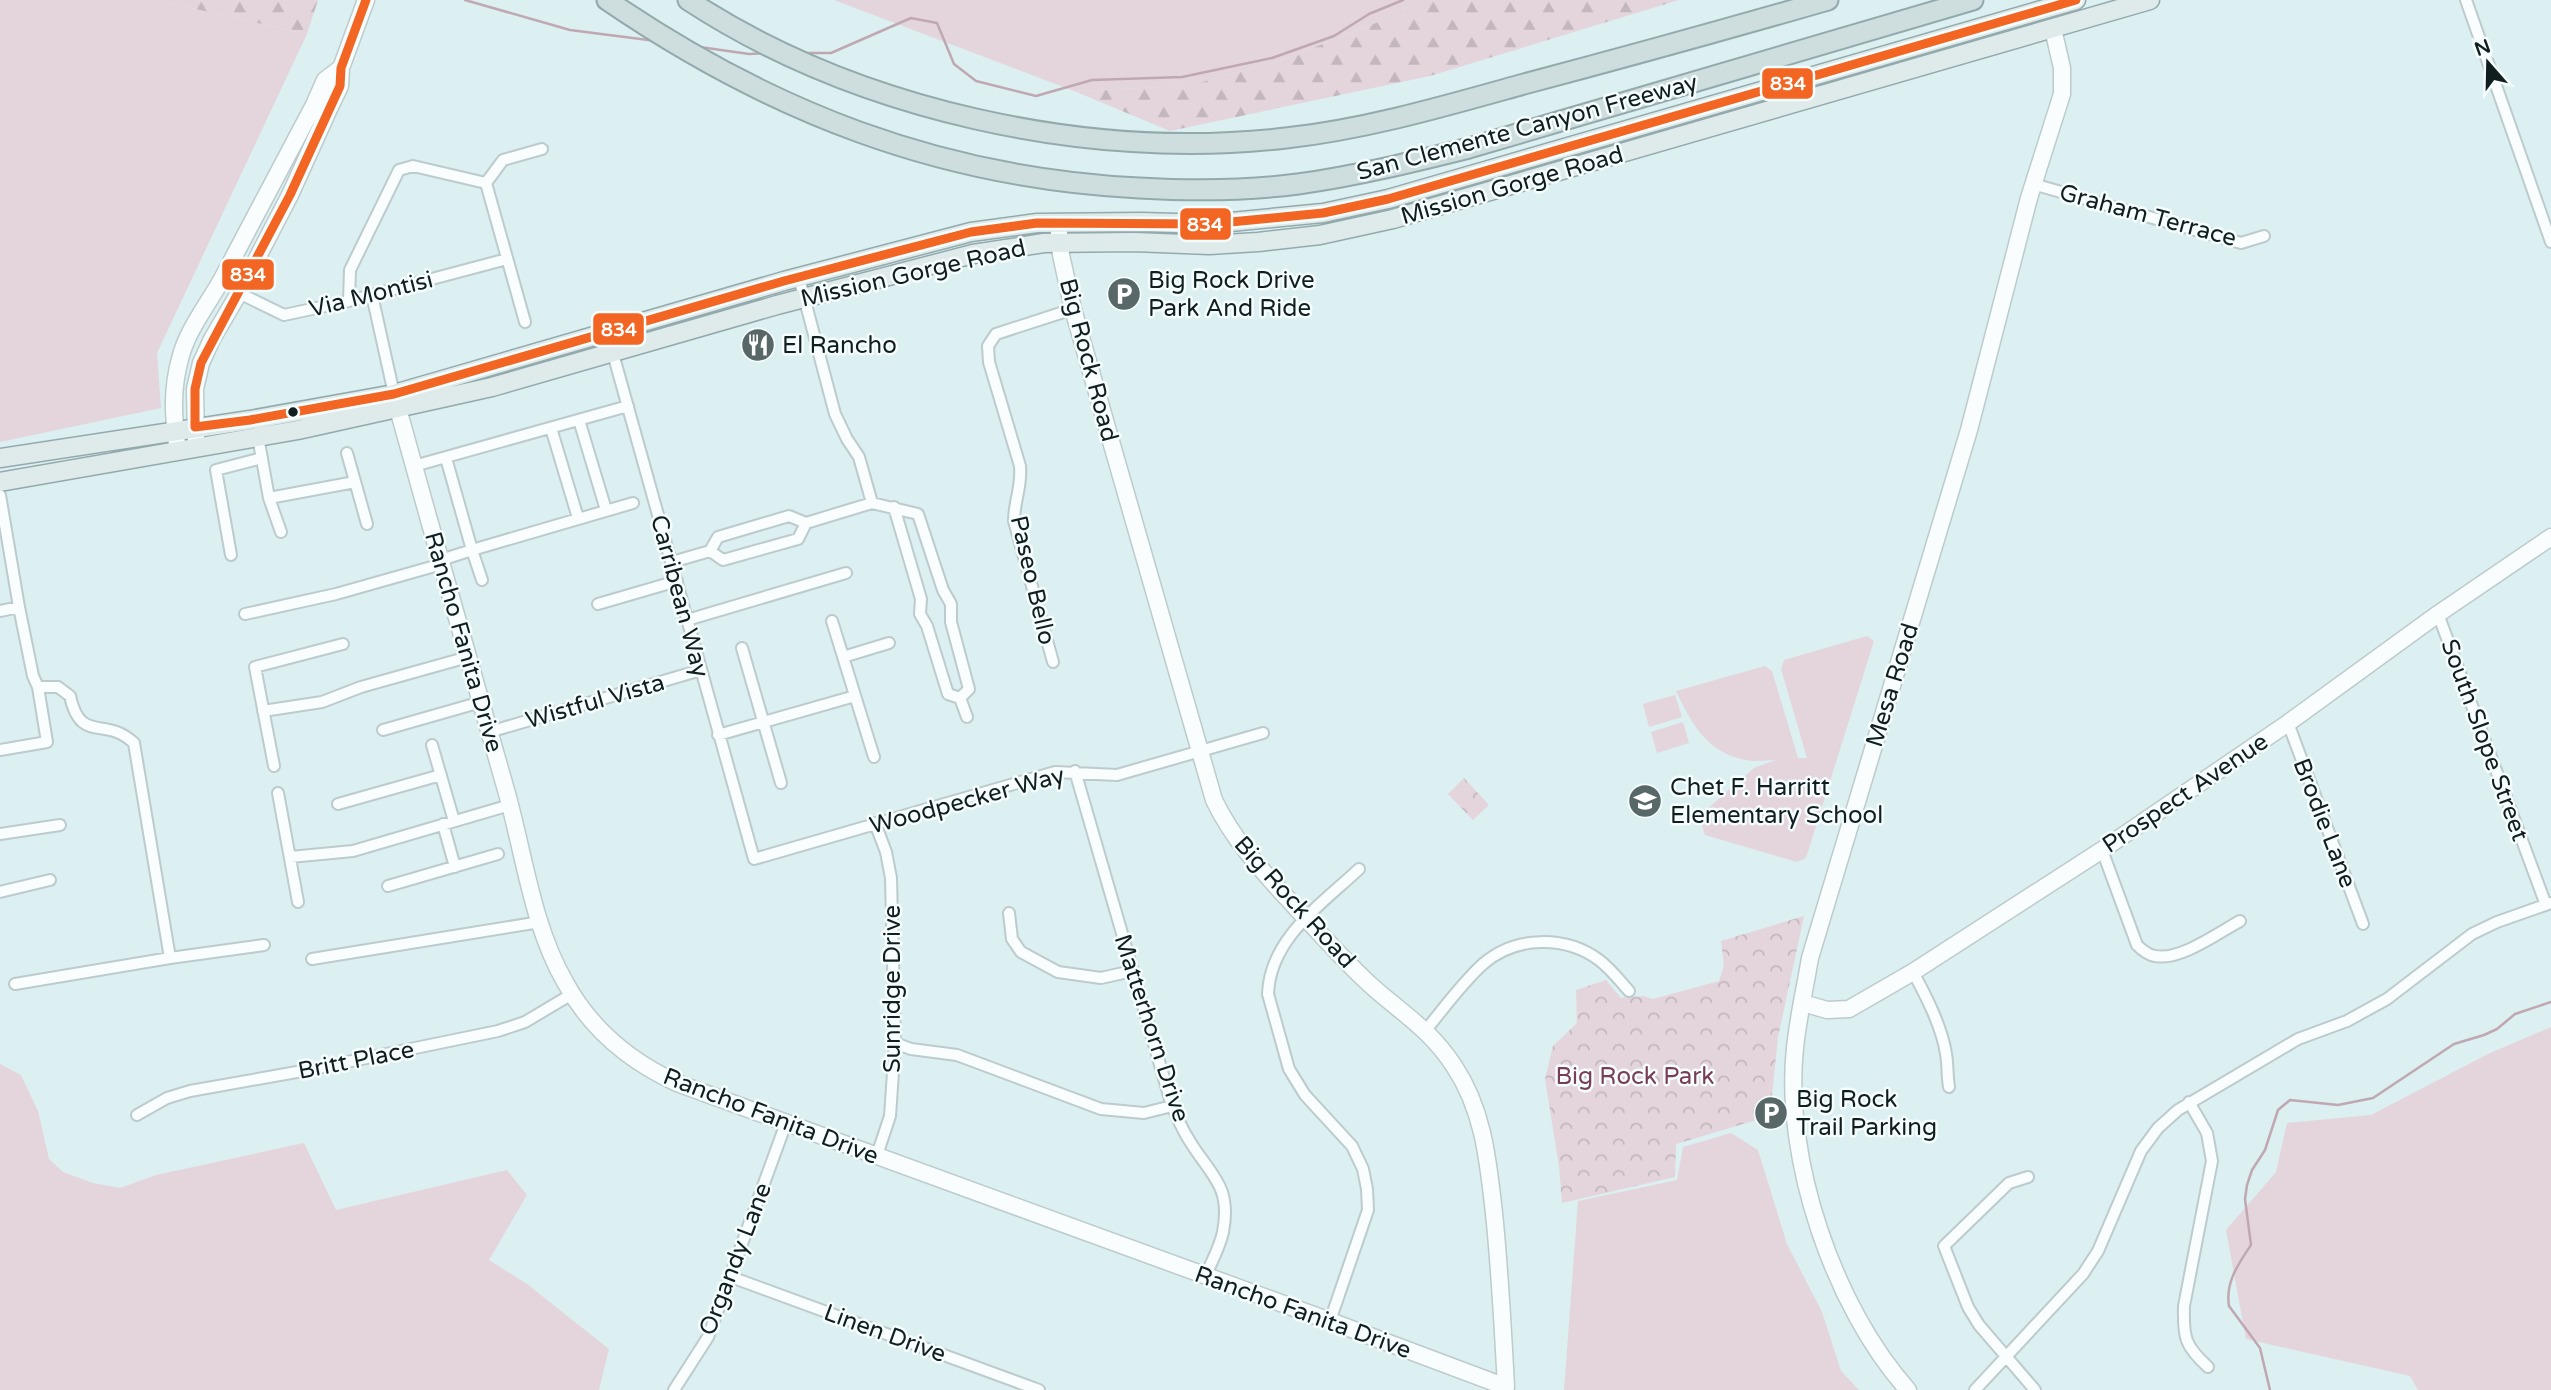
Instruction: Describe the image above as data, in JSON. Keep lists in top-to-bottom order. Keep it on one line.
{"streets":{"highway":["San Clemente Canyon Freeway"],"main road":["Mission Gorge Road","Mesa Road"],"street":["Graham Terrace","Via Montisi","Big Rock Road","Paseo Bello","Carribean Way","Rancho Fanita Drive","Wistful Vista","South Slope Street","Prospect Avenue","Woodpecker Way","Brodie Lane","Sunridge Drive","Matterhorn Drive","Britt Place","Organdy Lane","Linen Drive"]},"crossings":[["Mission Gorge Road","Big Rock Road"],["Mission Gorge Road","Carribean Way"],["Mission Gorge Road","Rancho Fanita Drive"],["Mission Gorge Road","Mesa Road"],["Graham Terrace","Mesa Road"],["Big Rock Road","Paseo Bello"],["Big Rock Road","Rancho Fanita Drive"],["Big Rock Road","Woodpecker Way"],["Carribean Way","Wistful Vista"],["Carribean Way","Woodpecker Way"],["Rancho Fanita Drive","Wistful Vista"],["Rancho Fanita Drive","Sunridge Drive"],["Rancho Fanita Drive","Matterhorn Drive"],["Rancho Fanita Drive","Britt Place"],["Rancho Fanita Drive","Organdy Lane"],["Mesa Road","Prospect Avenue"],["South Slope Street","Prospect Avenue"],["Prospect Avenue","Brodie Lane"],["Woodpecker Way","Sunridge Drive"],["Woodpecker Way","Matterhorn Drive"],["Organdy Lane","Linen Drive"]],"parks":["Big Rock Park"],"places":{"parking":["Big Rock Drive Park And Ride","Big Rock Trail Parking"],"restaurant":["El Rancho"],"school or university":["Chet F. Harritt Elementary School"]},"lines":["transit line 834"],"north":"top"}
